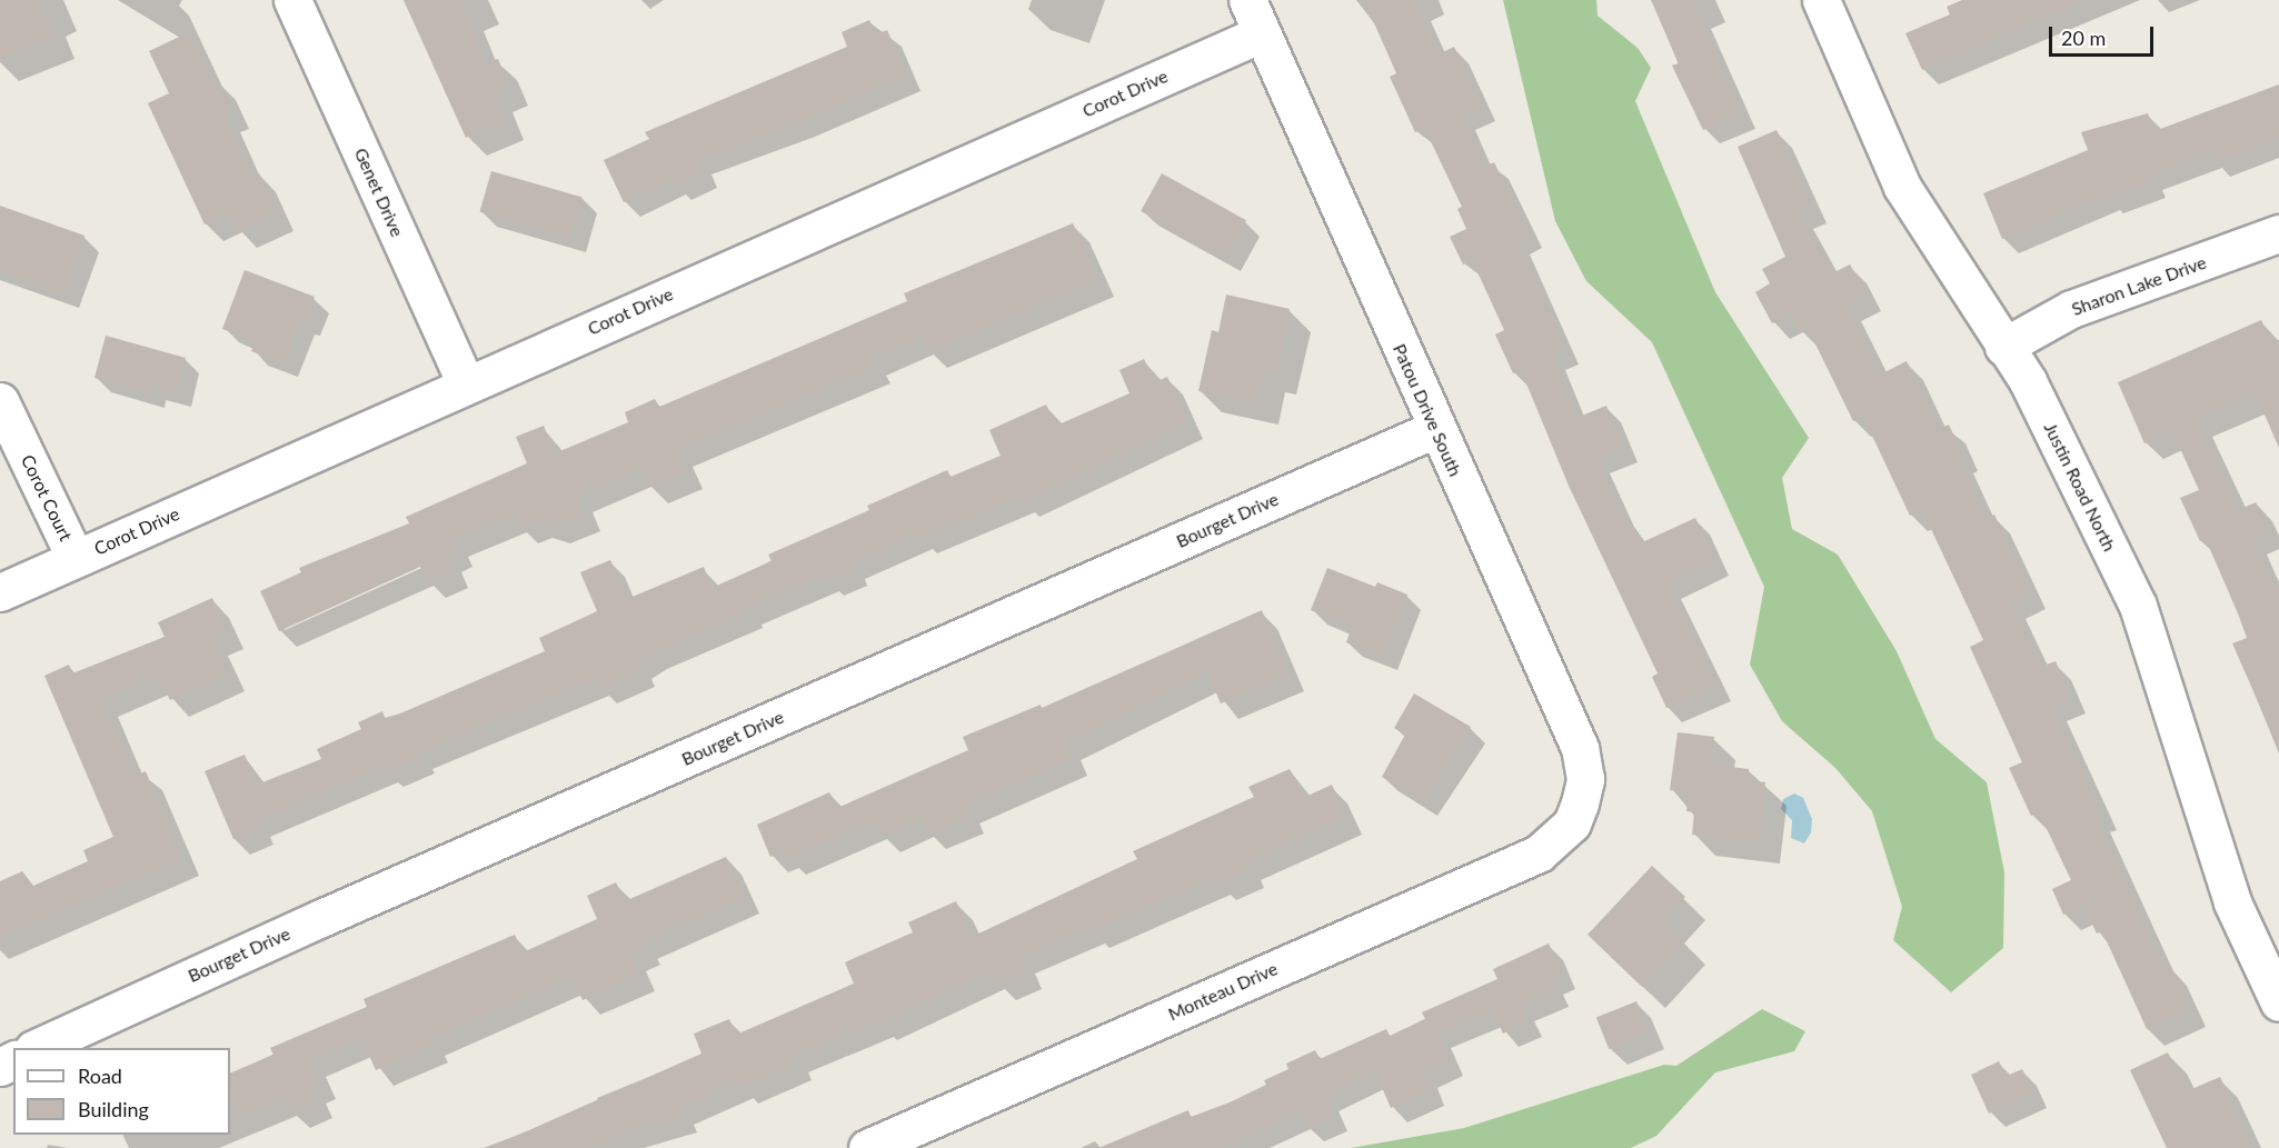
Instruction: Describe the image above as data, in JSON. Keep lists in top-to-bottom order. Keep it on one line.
{"streets":{"street":["Corot Drive","Genet Drive","Sharon Lake Drive","Patou Drive South","Justin Road North","Corot Court","Bourget Drive","Monteau Drive"]},"crossings":[["Corot Drive","Genet Drive"],["Corot Drive","Patou Drive South"],["Corot Drive","Corot Court"],["Sharon Lake Drive","Justin Road North"],["Patou Drive South","Bourget Drive"],["Patou Drive South","Monteau Drive"]],"legend":["Road","Building"],"scale_bar":"20 m"}
